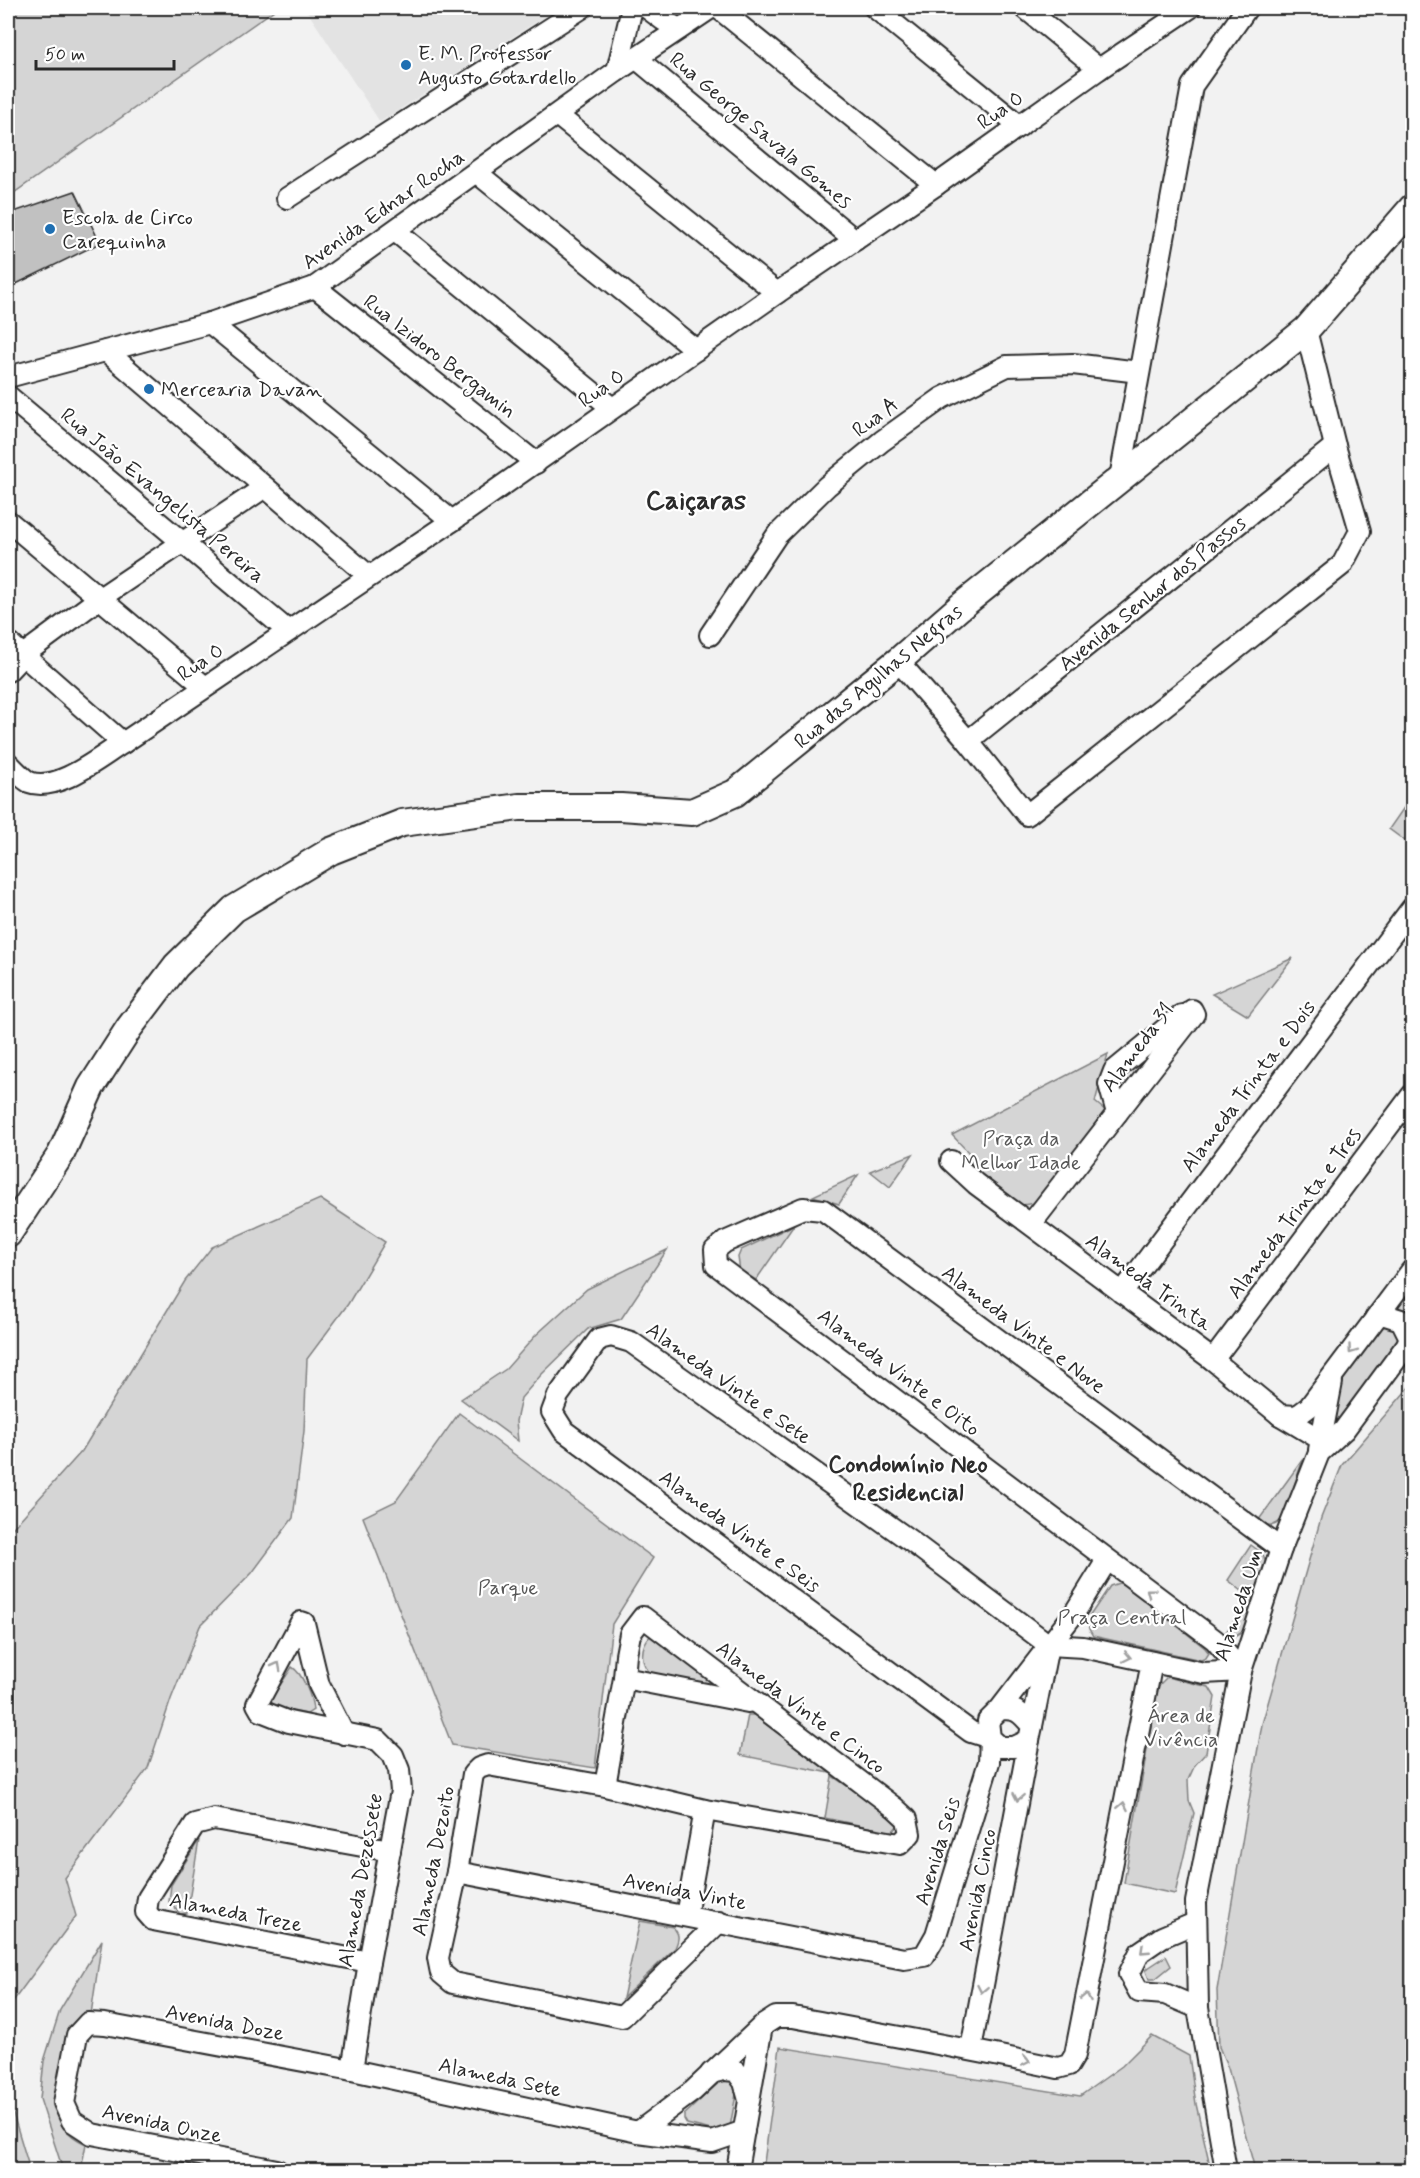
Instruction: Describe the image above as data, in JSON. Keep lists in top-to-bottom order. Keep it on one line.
{"streets":{"street":["Rua O","Rua George Savala Gomes","Avenida Ednar Rocha","Rua Izidoro Bergamin","Rua A","Rua João Evangelista Pereira","Avenida Senhor dos Passos","Rua das Agulhas Negras","Alameda 31","Alameda Trinta e Dois","Alameda Trinta e Tres","Alameda Trinta","Alameda Vinte e Nove","Alameda Vinte e Oito","Alameda Vinte e Sete","Alameda Vinte e Seis","Alameda Um","Alameda Vinte e Cinco","Avenida Seis","Alameda Dezoito","Alameda Dezessete","Avenida Cinco","Avenida Vinte","Alameda Treze","Avenida Doze","Alameda Sete","Avenida Onze"]},"crossings":[["Rua O","Rua George Savala Gomes"],["Rua O","Rua Izidoro Bergamin"],["Rua O","Rua João Evangelista Pereira"],["Rua George Savala Gomes","Avenida Ednar Rocha"],["Avenida Ednar Rocha","Rua Izidoro Bergamin"],["Alameda Trinta e Dois","Alameda Trinta"],["Alameda Trinta e Tres","Alameda Trinta"],["Alameda Trinta","Alameda Um"],["Alameda Vinte e Nove","Alameda Vinte e Oito"],["Alameda Vinte e Nove","Alameda Um"],["Alameda Vinte e Oito","Alameda Um"],["Alameda Vinte e Sete","Alameda Vinte e Seis"],["Alameda Vinte e Sete","Avenida Cinco"],["Alameda Vinte e Seis","Avenida Seis"],["Alameda Vinte e Seis","Avenida Cinco"],["Avenida Seis","Avenida Cinco"],["Avenida Seis","Avenida Vinte"],["Alameda Dezoito","Avenida Vinte"],["Alameda Dezessete","Alameda Treze"],["Alameda Dezessete","Avenida Doze"],["Alameda Dezessete","Alameda Sete"],["Avenida Doze","Alameda Sete"],["Avenida Doze","Avenida Onze"]],"one_way":["Avenida Cinco"],"districts":["Caiçaras","Condomínio Neo Residencial"],"parks":["Praça da Melhor Idade","Parque","Praça Central","Área de Vivência"],"places":["E. M. Professor Augusto Gotardello","Escola de Circo Carequinha","Mercearia Davan"],"scale_bar":"50 m"}
